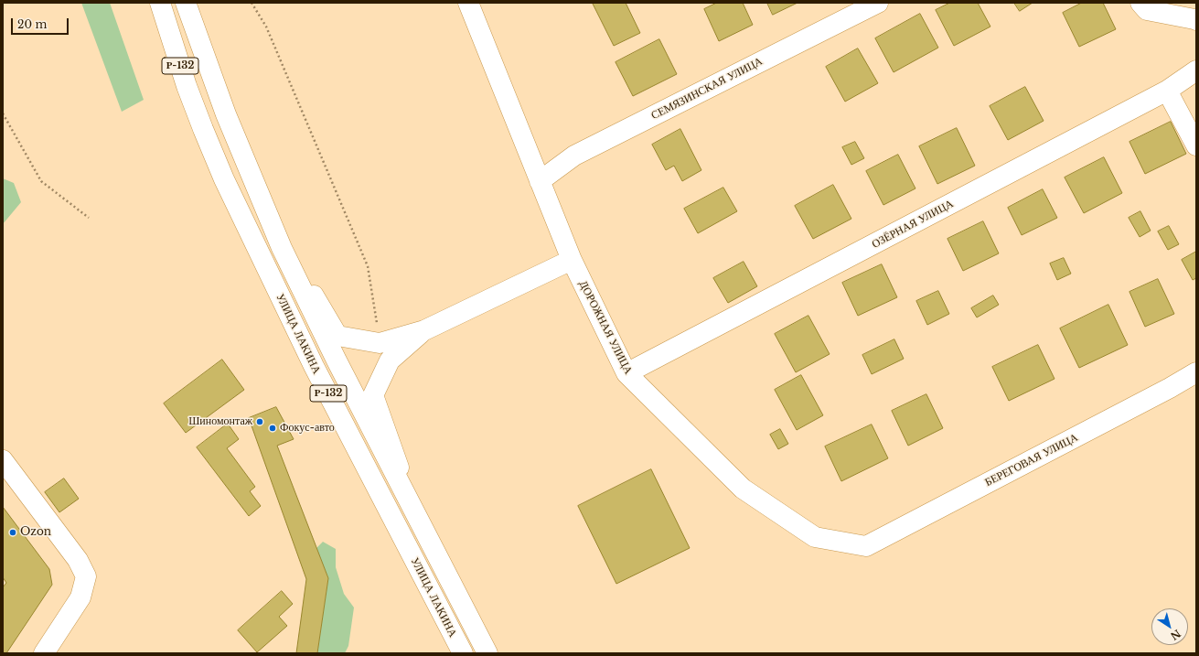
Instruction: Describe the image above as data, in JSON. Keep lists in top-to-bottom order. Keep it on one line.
{"streets":{"main road":["Р-132","СЕМЯЗИНСКАЯ УЛИЦА","ОЗЁРНАЯ УЛИЦА","ДОРОЖНАЯ УЛИЦА","УЛИЦА ЛАКИНА","БЕРЕГОВАЯ УЛИЦА"]},"crossings":[["СЕМЯЗИНСКАЯ УЛИЦА","ДОРОЖНАЯ УЛИЦА"],["ОЗЁРНАЯ УЛИЦА","ДОРОЖНАЯ УЛИЦА"],["ДОРОЖНАЯ УЛИЦА","БЕРЕГОВАЯ УЛИЦА"]],"places":["Шиномонтаж","Фокус-авто","Ozon"],"scale_bar":"20 m","north":"bottom right"}
